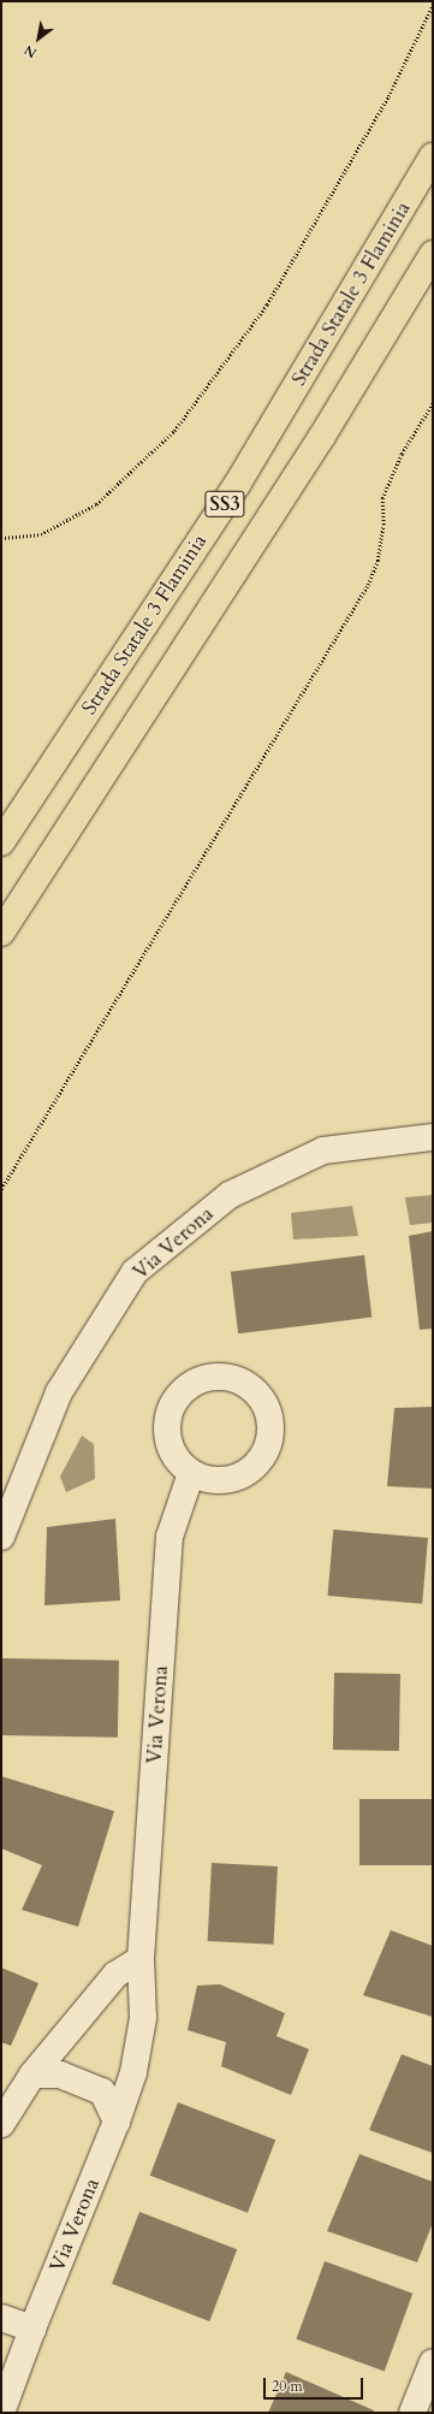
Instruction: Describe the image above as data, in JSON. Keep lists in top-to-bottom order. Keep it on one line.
{"streets":{"highway":["Strada Statale 3 Flaminia","SS3"],"street":["Via Verona"]},"scale_bar":"20 m","north":"bottom left"}
